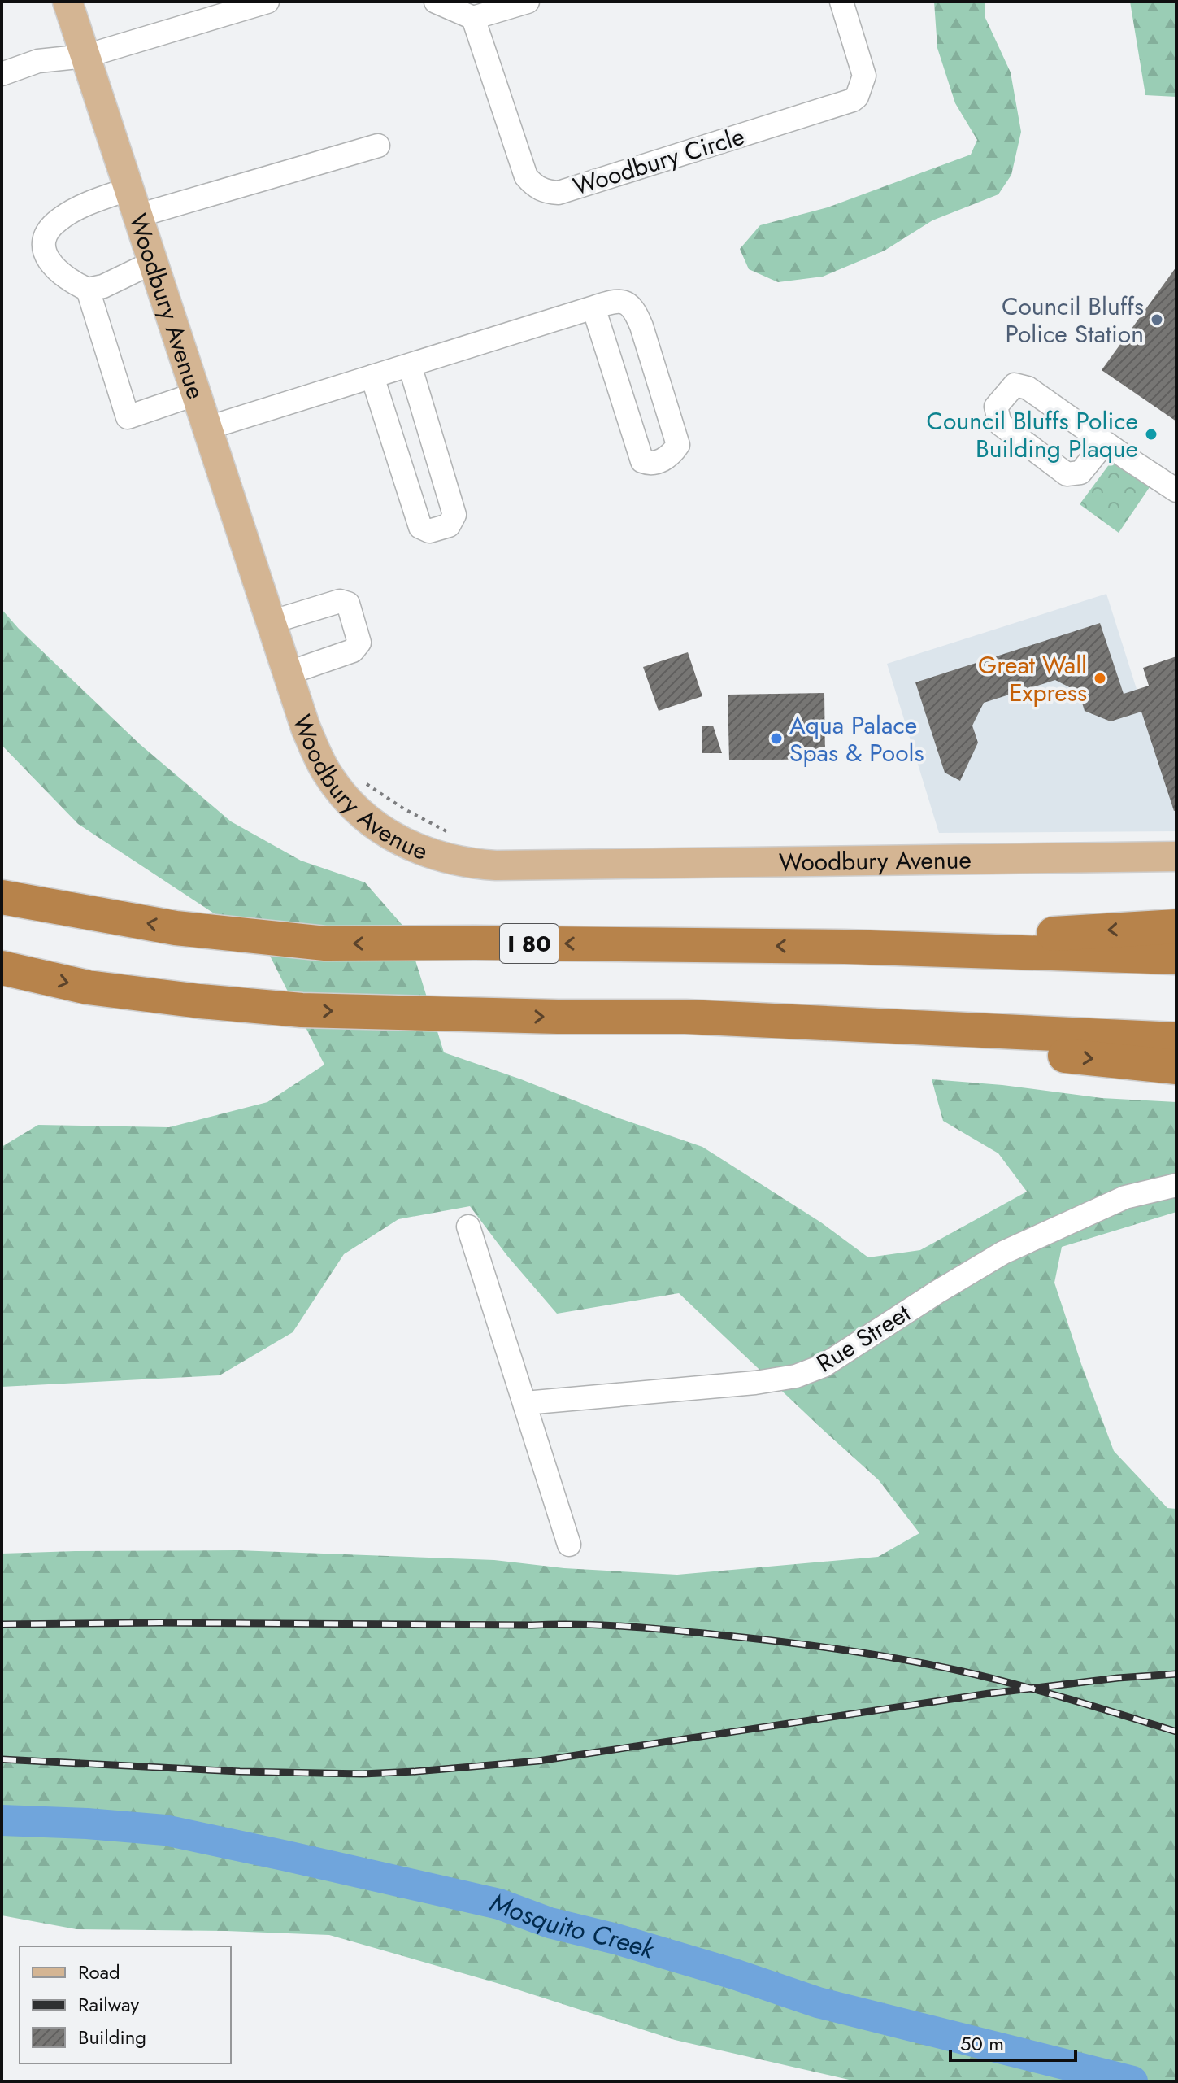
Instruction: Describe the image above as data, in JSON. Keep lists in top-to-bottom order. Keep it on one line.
{"streets":{"highway":["I 80"],"main road":["Woodbury Avenue"],"street":["Woodbury Circle","Rue Street"]},"water":["Mosquito Creek"],"places":["Council Bluffs Police Station","Council Bluffs Police Building Plaque","Great Wall Express","Aqua Palace Spas & Pools"],"legend":["Road","Railway","Building"],"scale_bar":"50 m"}
